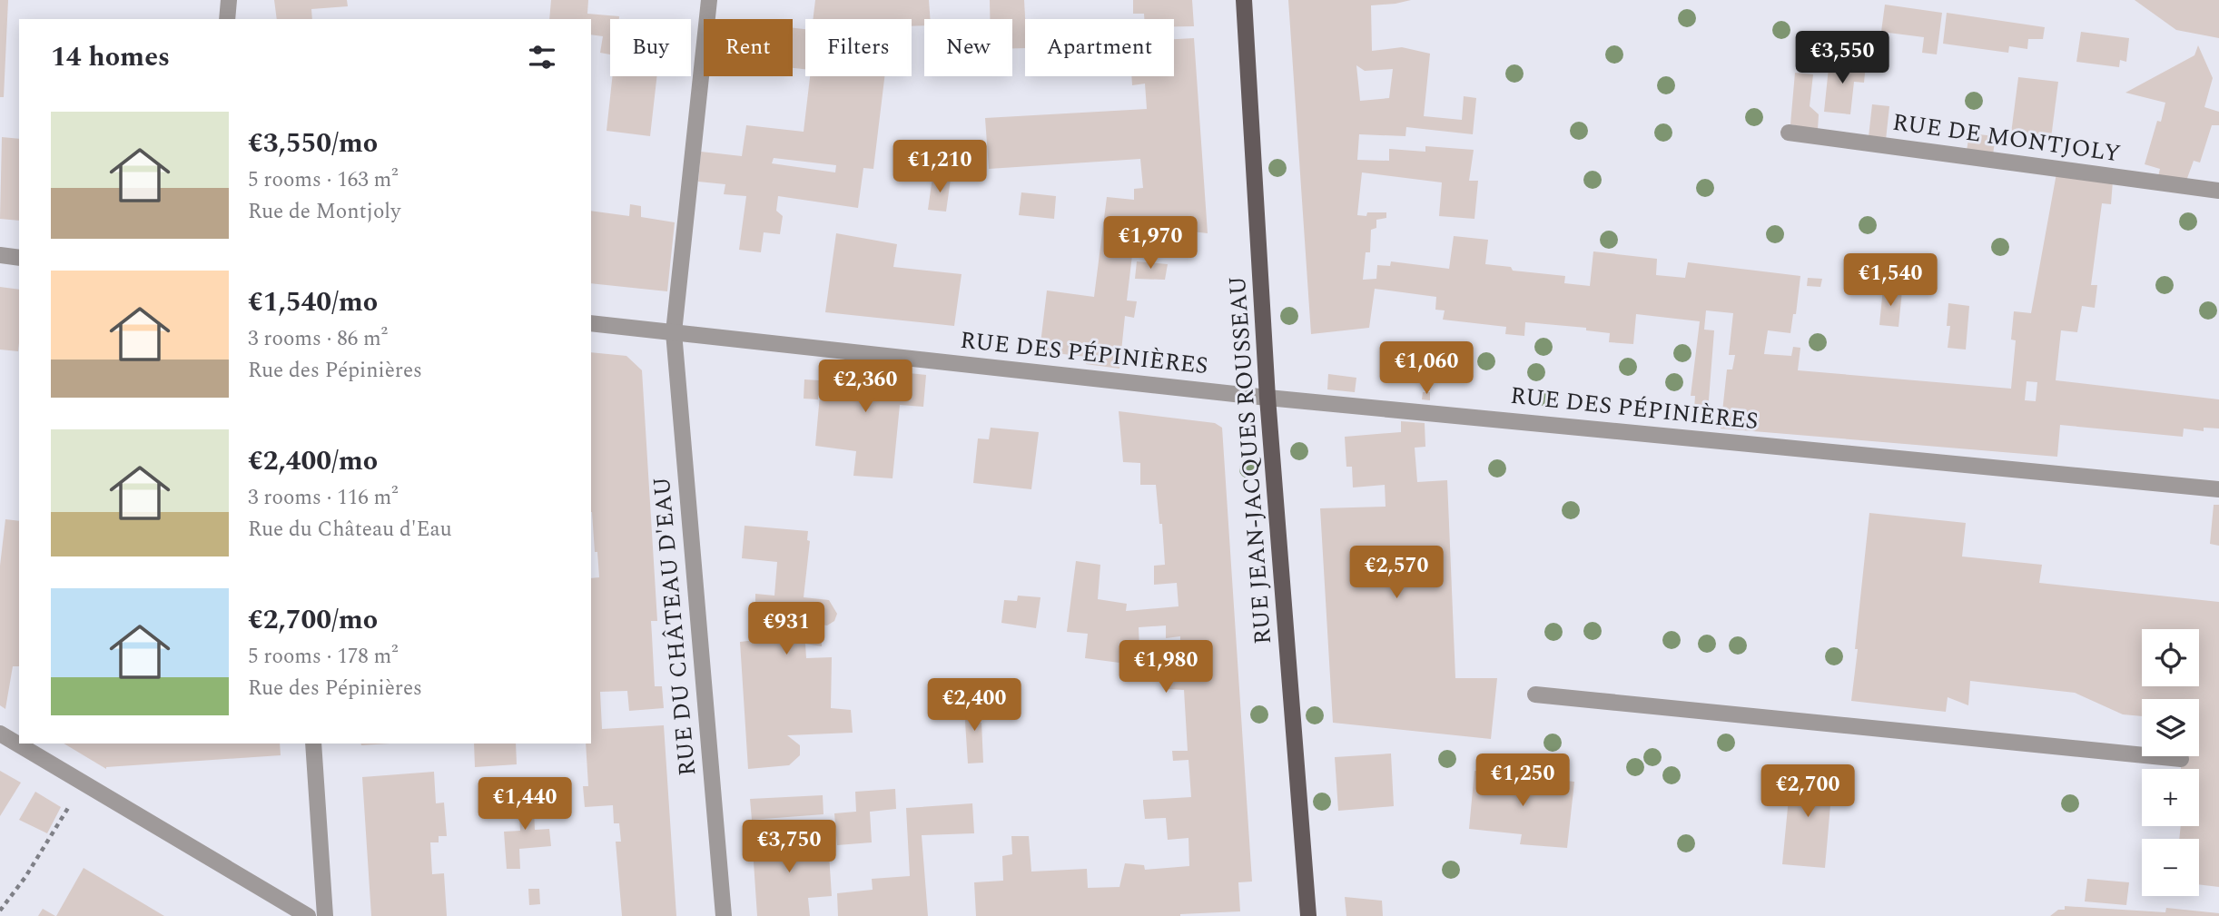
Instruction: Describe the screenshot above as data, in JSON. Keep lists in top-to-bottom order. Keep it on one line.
{"streets":{"main road":["RUE JEAN-JACQUES ROUSSEAU"],"street":["RUE DE MONTJOLY","RUE DES PÉPINIÈRES","RUE DU CHÂTEAU D'EAU"]},"crossings":[["RUE DES PÉPINIÈRES","RUE JEAN-JACQUES ROUSSEAU"],["RUE DES PÉPINIÈRES","RUE DU CHÂTEAU D'EAU"]],"page":{"chip":["Buy","Rent","Filters","New","Apartment"],"heading":"14 homes","price":["€3,550","€1,210","€1,970","€1,540","€1,060","€2,360","€2,570","€931","€1,980","€2,400","€1,250","€2,700","€1,440","€3,750"],"list":[{"name":"€3,550/mo","note":"5 rooms · 163 m² · Rue de Montjoly"},{"name":"€1,540/mo","note":"3 rooms · 86 m² · Rue des Pépinières"},{"name":"€2,400/mo","note":"3 rooms · 116 m² · Rue du Château d'Eau"},{"name":"€2,700/mo","note":"5 rooms · 178 m² · Rue des Pépinières"}],"map_buttons":["+","−"]}}
